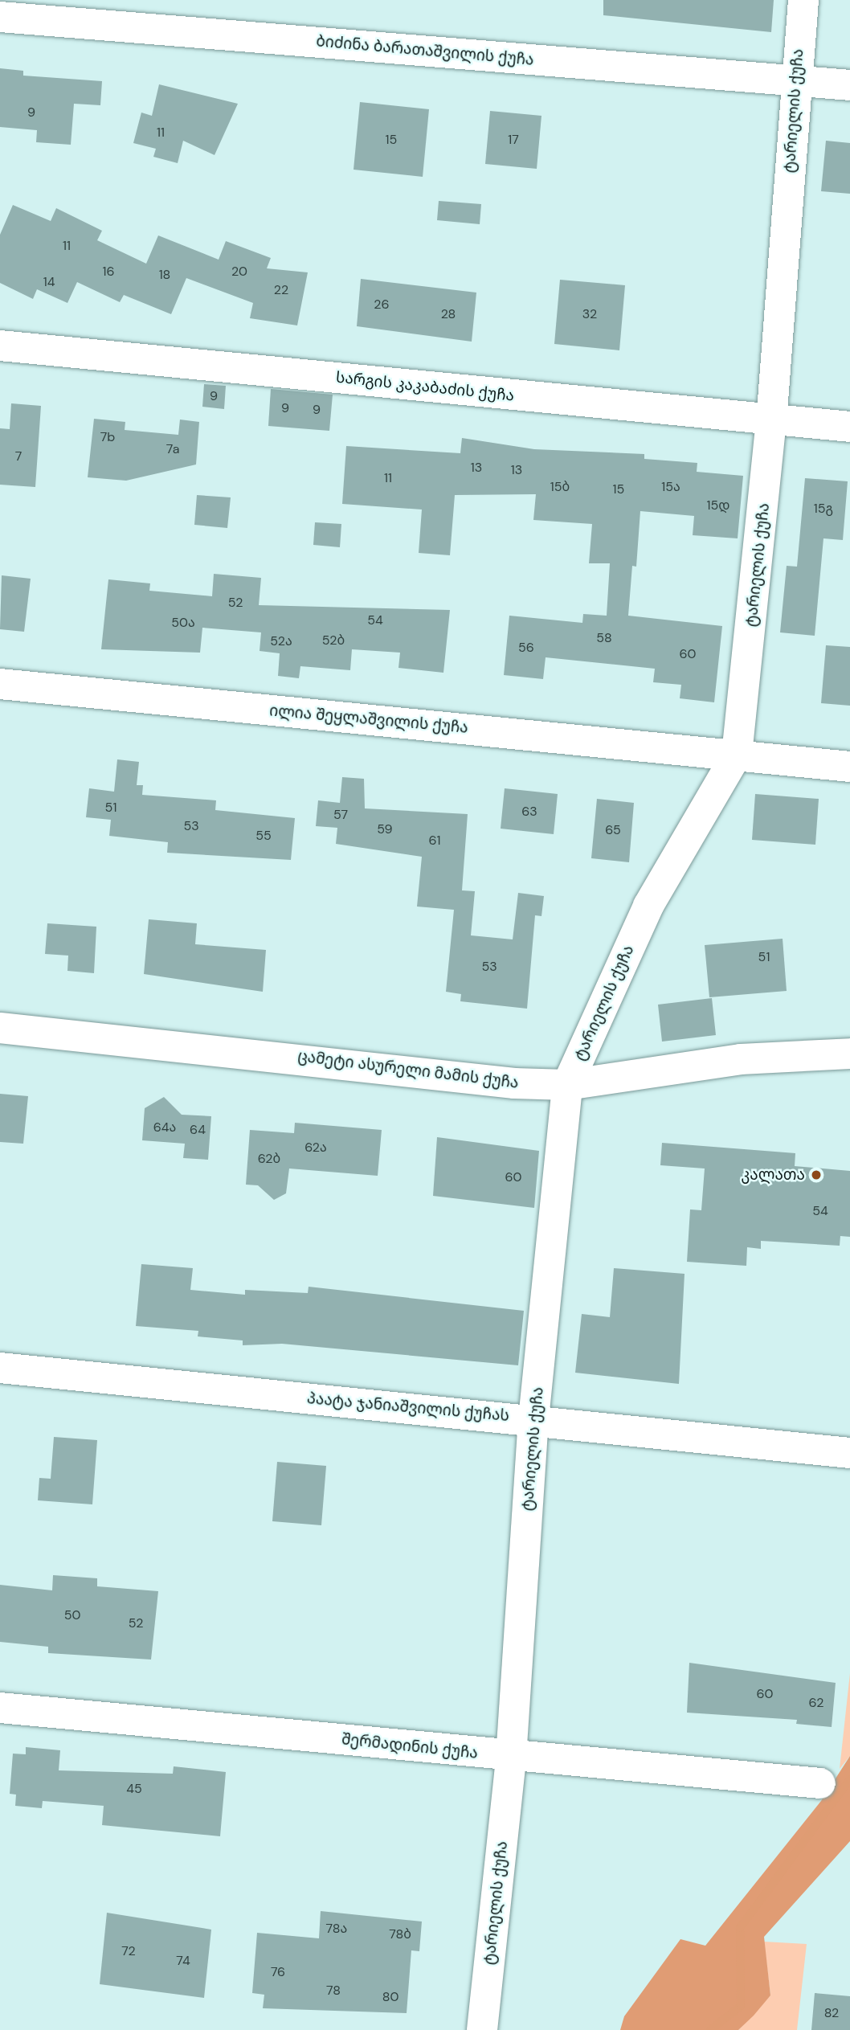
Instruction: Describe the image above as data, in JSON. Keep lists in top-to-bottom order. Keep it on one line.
{"streets":{"street":["ბიძინა ბარათაშვილის ქუჩა","ტარიელის ქუჩა","სარგის კაკაბაძის ქუჩა","ილია შეყლაშვილის ქუჩა","ცამეტი ასურელი მამის ქუჩა","პაატა ჯანიაშვილის ქუჩას","შერმადინის ქუჩა"]},"crossings":[["ბიძინა ბარათაშვილის ქუჩა","ტარიელის ქუჩა"],["ტარიელის ქუჩა","სარგის კაკაბაძის ქუჩა"],["ტარიელის ქუჩა","ილია შეყლაშვილის ქუჩა"],["ტარიელის ქუჩა","ცამეტი ასურელი მამის ქუჩა"],["ტარიელის ქუჩა","პაატა ჯანიაშვილის ქუჩას"],["ტარიელის ქუჩა","შერმადინის ქუჩა"]],"places":["კალათა"],"house_numbers":["9","11","15","17","11","16","20","18","14","22","26","28","32","9","9","9","7b","7a","7","13","13","11","15ბ","15ა","15","15დ","15გ","52","54","50ა","58","52ბ","52ა","56","60","51","63","57","53","59","65","55","61","51","53","64ა","64","62ა","62ბ","60","54","50","52","60","62","45","78ა","78ბ","72","74","76","78","80","82"]}
